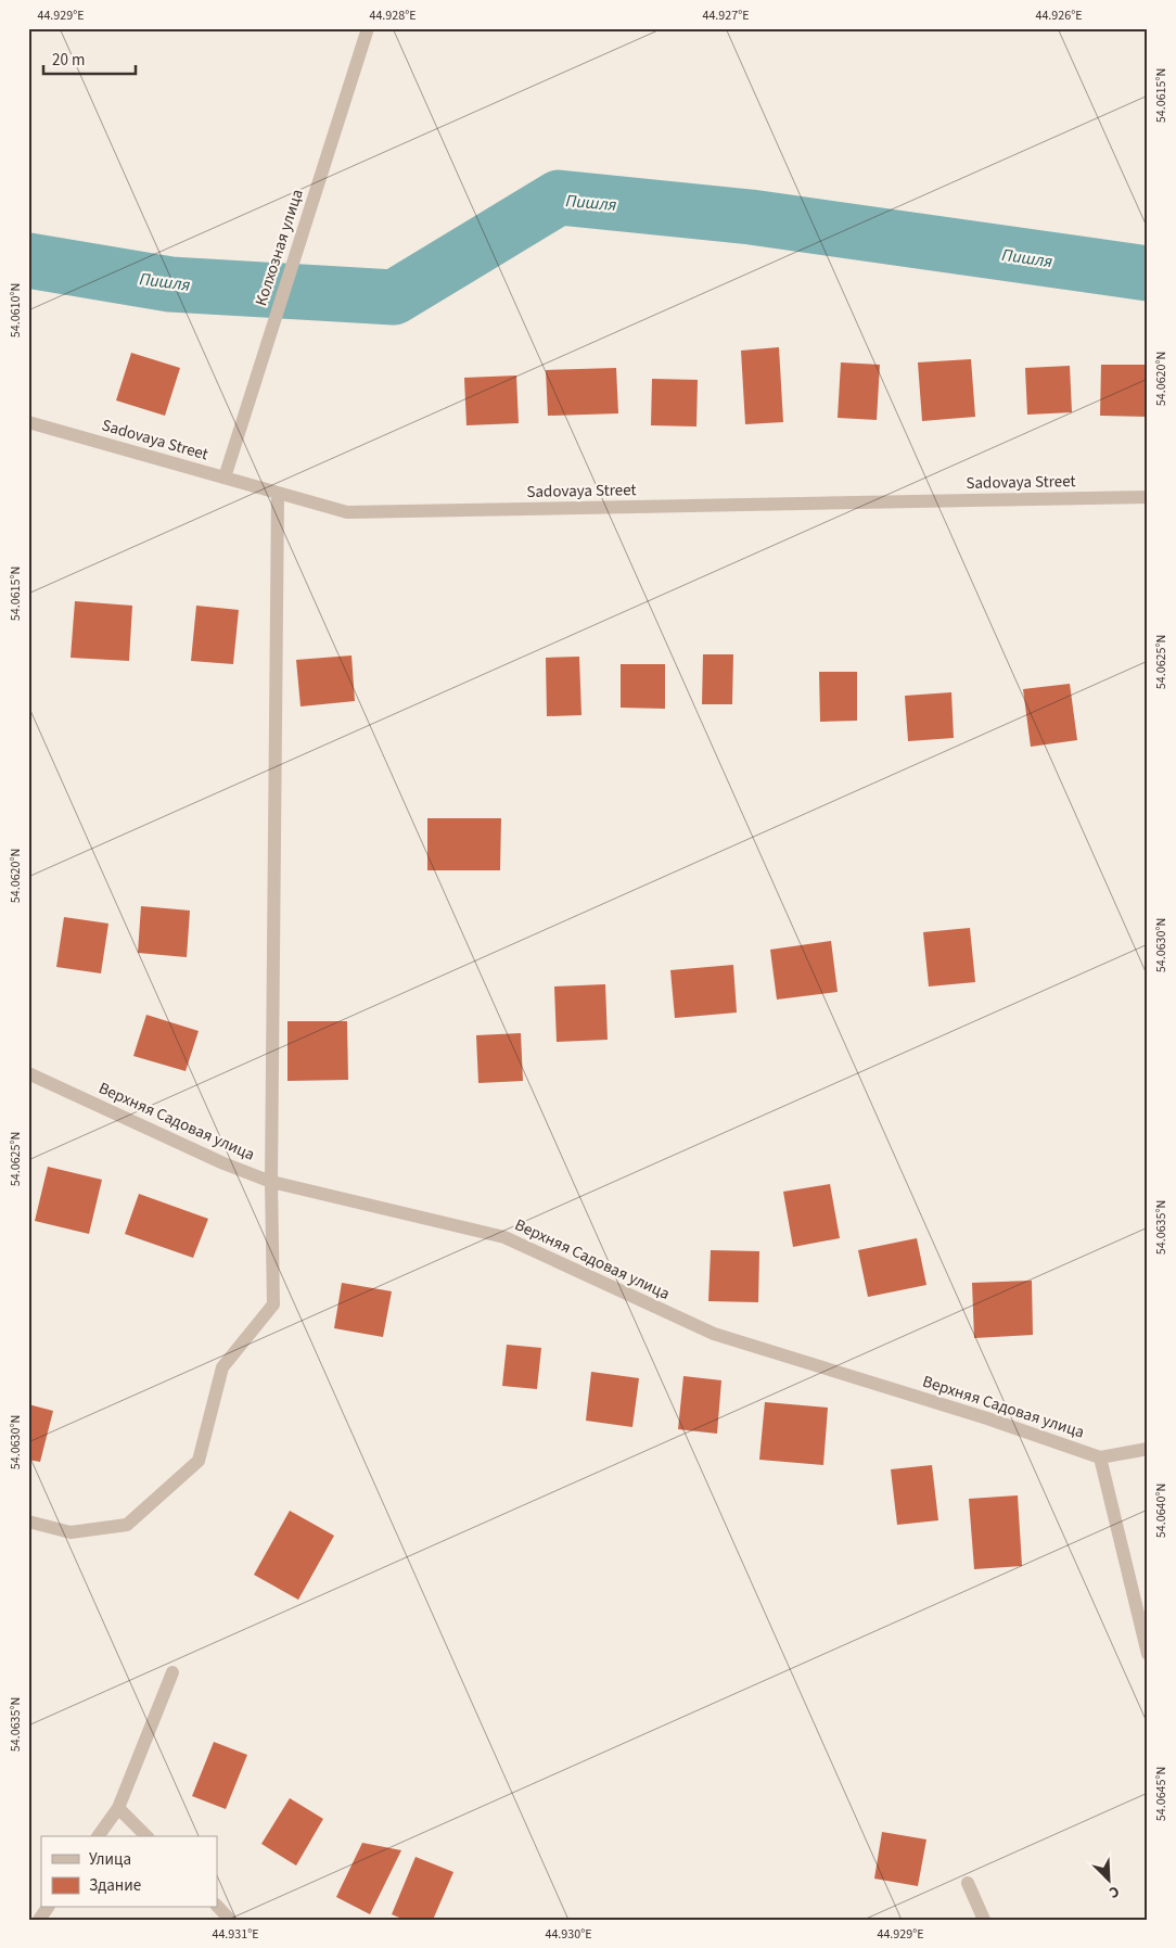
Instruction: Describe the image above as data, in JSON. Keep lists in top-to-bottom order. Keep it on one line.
{"streets":{"street":["Колхозная улица","Sadovaya Street","Верхняя Садовая улица"]},"crossings":[["Колхозная улица","Sadovaya Street"]],"water":["Пишля"],"legend":["Улица","Здание"],"scale_bar":"20 m","north":"bottom right","coordinates":["44.929°E","44.928°E","44.927°E","44.926°E","54.0615°N","54.0610°N","54.0620°N","54.0625°N","54.0630°N","54.0635°N","54.0640°N","54.0645°N","44.931°E","44.930°E"]}
